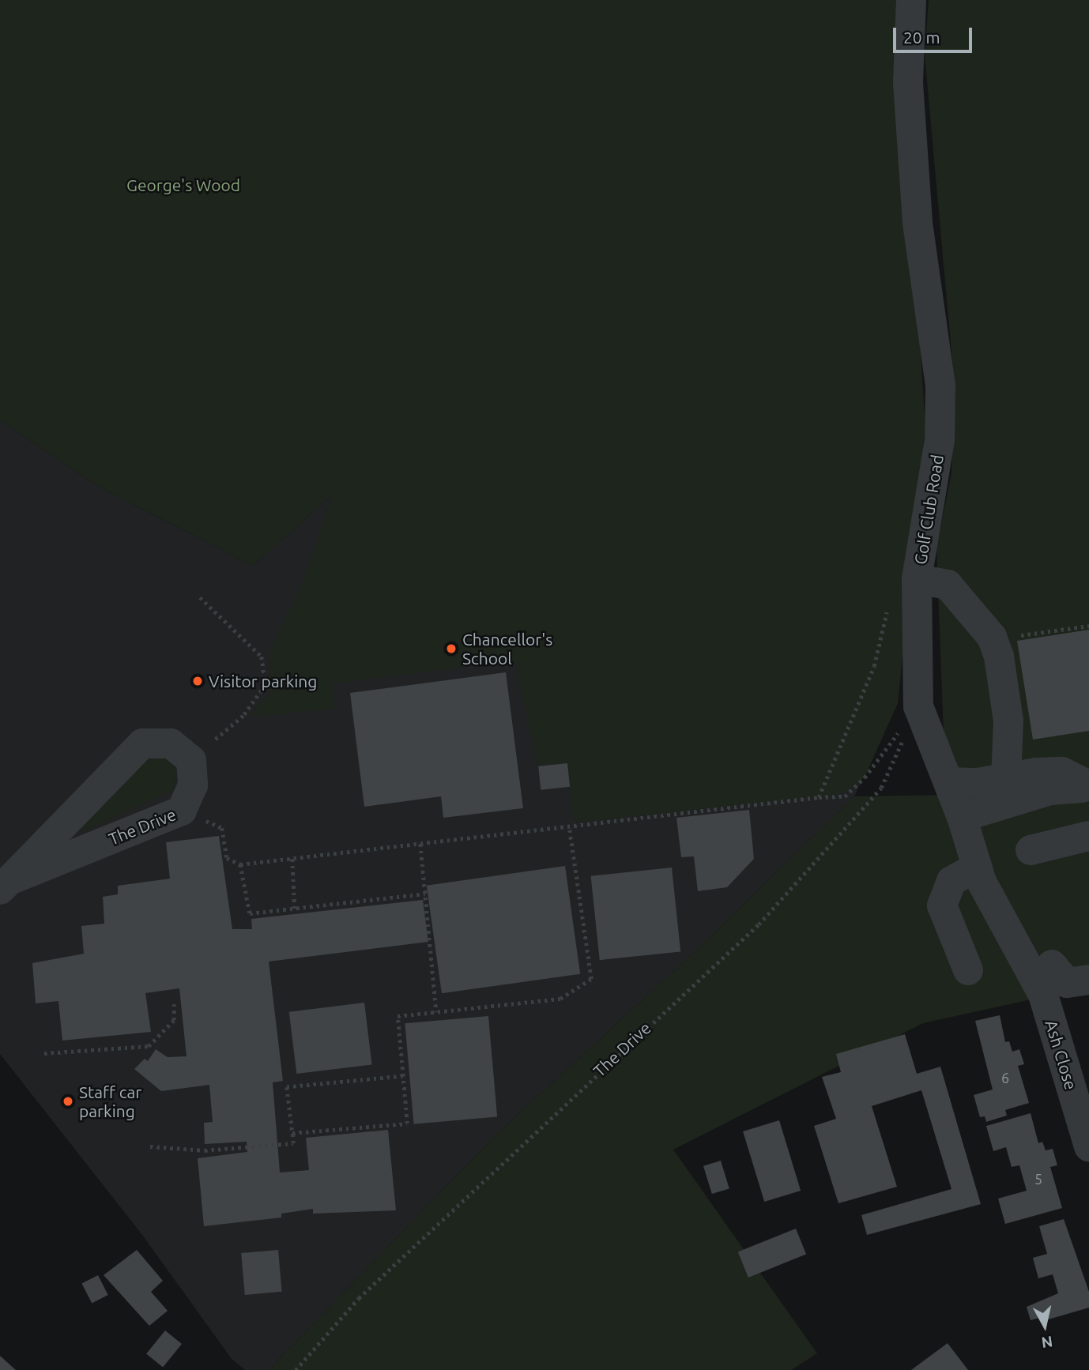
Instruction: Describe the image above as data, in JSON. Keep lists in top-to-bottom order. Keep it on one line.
{"streets":{"street":["Golf Club Road","The Drive","Ash Close"]},"crossings":[["Golf Club Road","The Drive"],["Golf Club Road","Ash Close"]],"parks":["George's Wood"],"places":["Chancellor's School","Visitor parking","Staff car parking"],"house_numbers":["6","5"],"scale_bar":"20 m","north":"bottom"}
